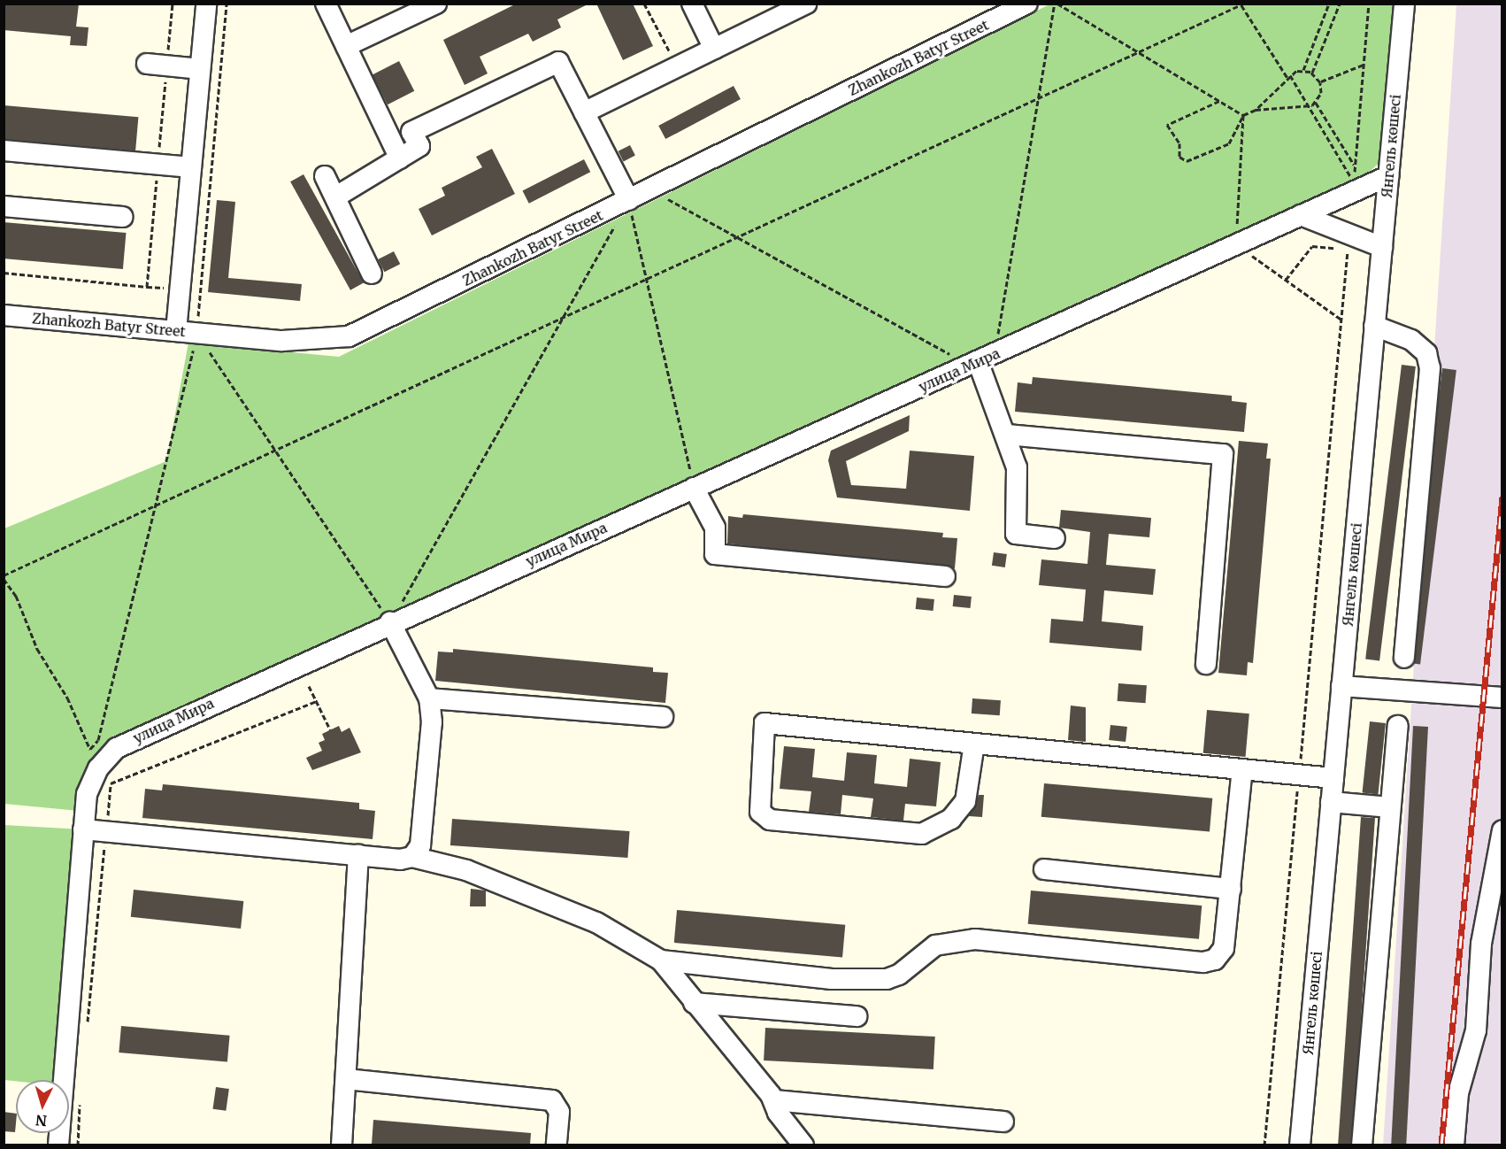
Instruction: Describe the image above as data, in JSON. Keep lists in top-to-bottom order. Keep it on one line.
{"streets":{"street":["Zhankozh Batyr Street","Янгель көшесі","улица Мира"]},"crossings":[["Янгель көшесі","улица Мира"]],"north":"bottom"}
